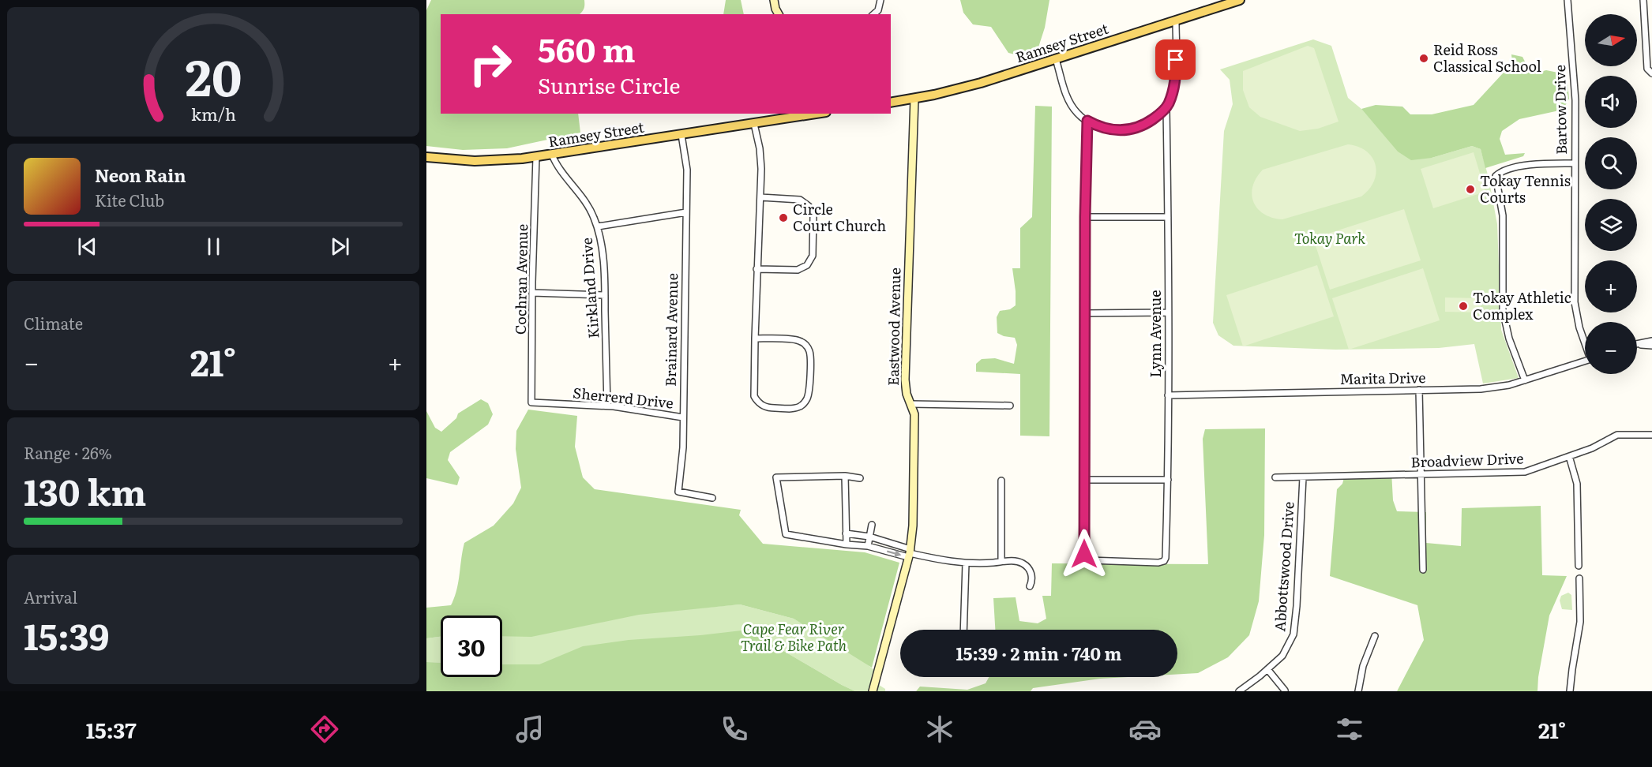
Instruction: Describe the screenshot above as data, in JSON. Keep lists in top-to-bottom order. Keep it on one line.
{"streets":{"main road":["Ramsey Street"],"street":["Bartow Drive","Cochran Avenue","Kirkland Drive","Eastwood Avenue","Brainard Avenue","Lynn Avenue","Marita Drive","Sherrerd Drive","Broadview Drive","Abbottswood Drive"]},"crossings":[["Ramsey Street","Cochran Avenue"],["Ramsey Street","Kirkland Drive"],["Ramsey Street","Eastwood Avenue"],["Ramsey Street","Brainard Avenue"],["Cochran Avenue","Sherrerd Drive"],["Kirkland Drive","Sherrerd Drive"],["Brainard Avenue","Sherrerd Drive"],["Lynn Avenue","Marita Drive"],["Broadview Drive","Abbottswood Drive"]],"parks":["Tokay Park","Cape Fear River Trail & Bike Path"],"places":["Reid Ross Classical School","Tokay Tennis Courts","Circle Court Church","Tokay Athletic Complex"],"north":"right","page":{"map_buttons":["+","−"],"turn":["560 m","Sunrise Circle"],"song":["Neon Rain","Kite Club"],"tile":["Climate",["Range · 26%","130 km"],["Arrival","15:39"]],"heat":["−","21°","+"],"limit":"30","trip":"15:39 · 2 min · 740 m","tabs":["15:37","21°"],"gauge":["20","km/h"]}}
